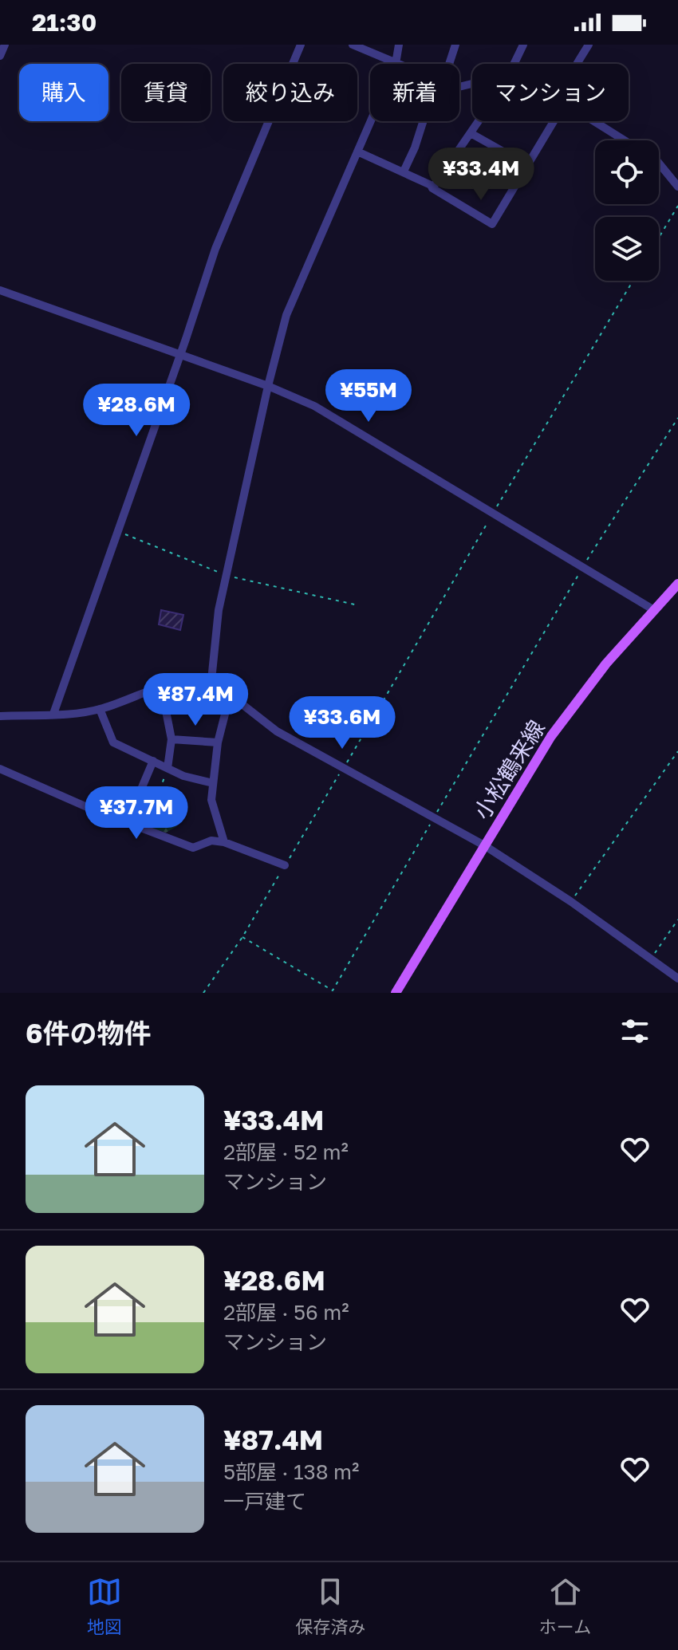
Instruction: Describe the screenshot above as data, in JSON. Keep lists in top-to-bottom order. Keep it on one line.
{"streets":{"main road":["小松鶴来線"]},"page":{"status":"21:30","chip":["購入","賃貸","絞り込み","新着","マンション"],"price":["¥33.4M","¥55M","¥28.6M","¥87.4M","¥33.6M","¥37.7M"],"heading":"6件の物件","list":[{"name":"¥33.4M","note":"2部屋 · 52 m² · マンション"},{"name":"¥28.6M","note":"2部屋 · 56 m² · マンション"},{"name":"¥87.4M","note":"5部屋 · 138 m² · 一戸建て"}],"tabs":["地図","保存済み","ホーム"]}}
